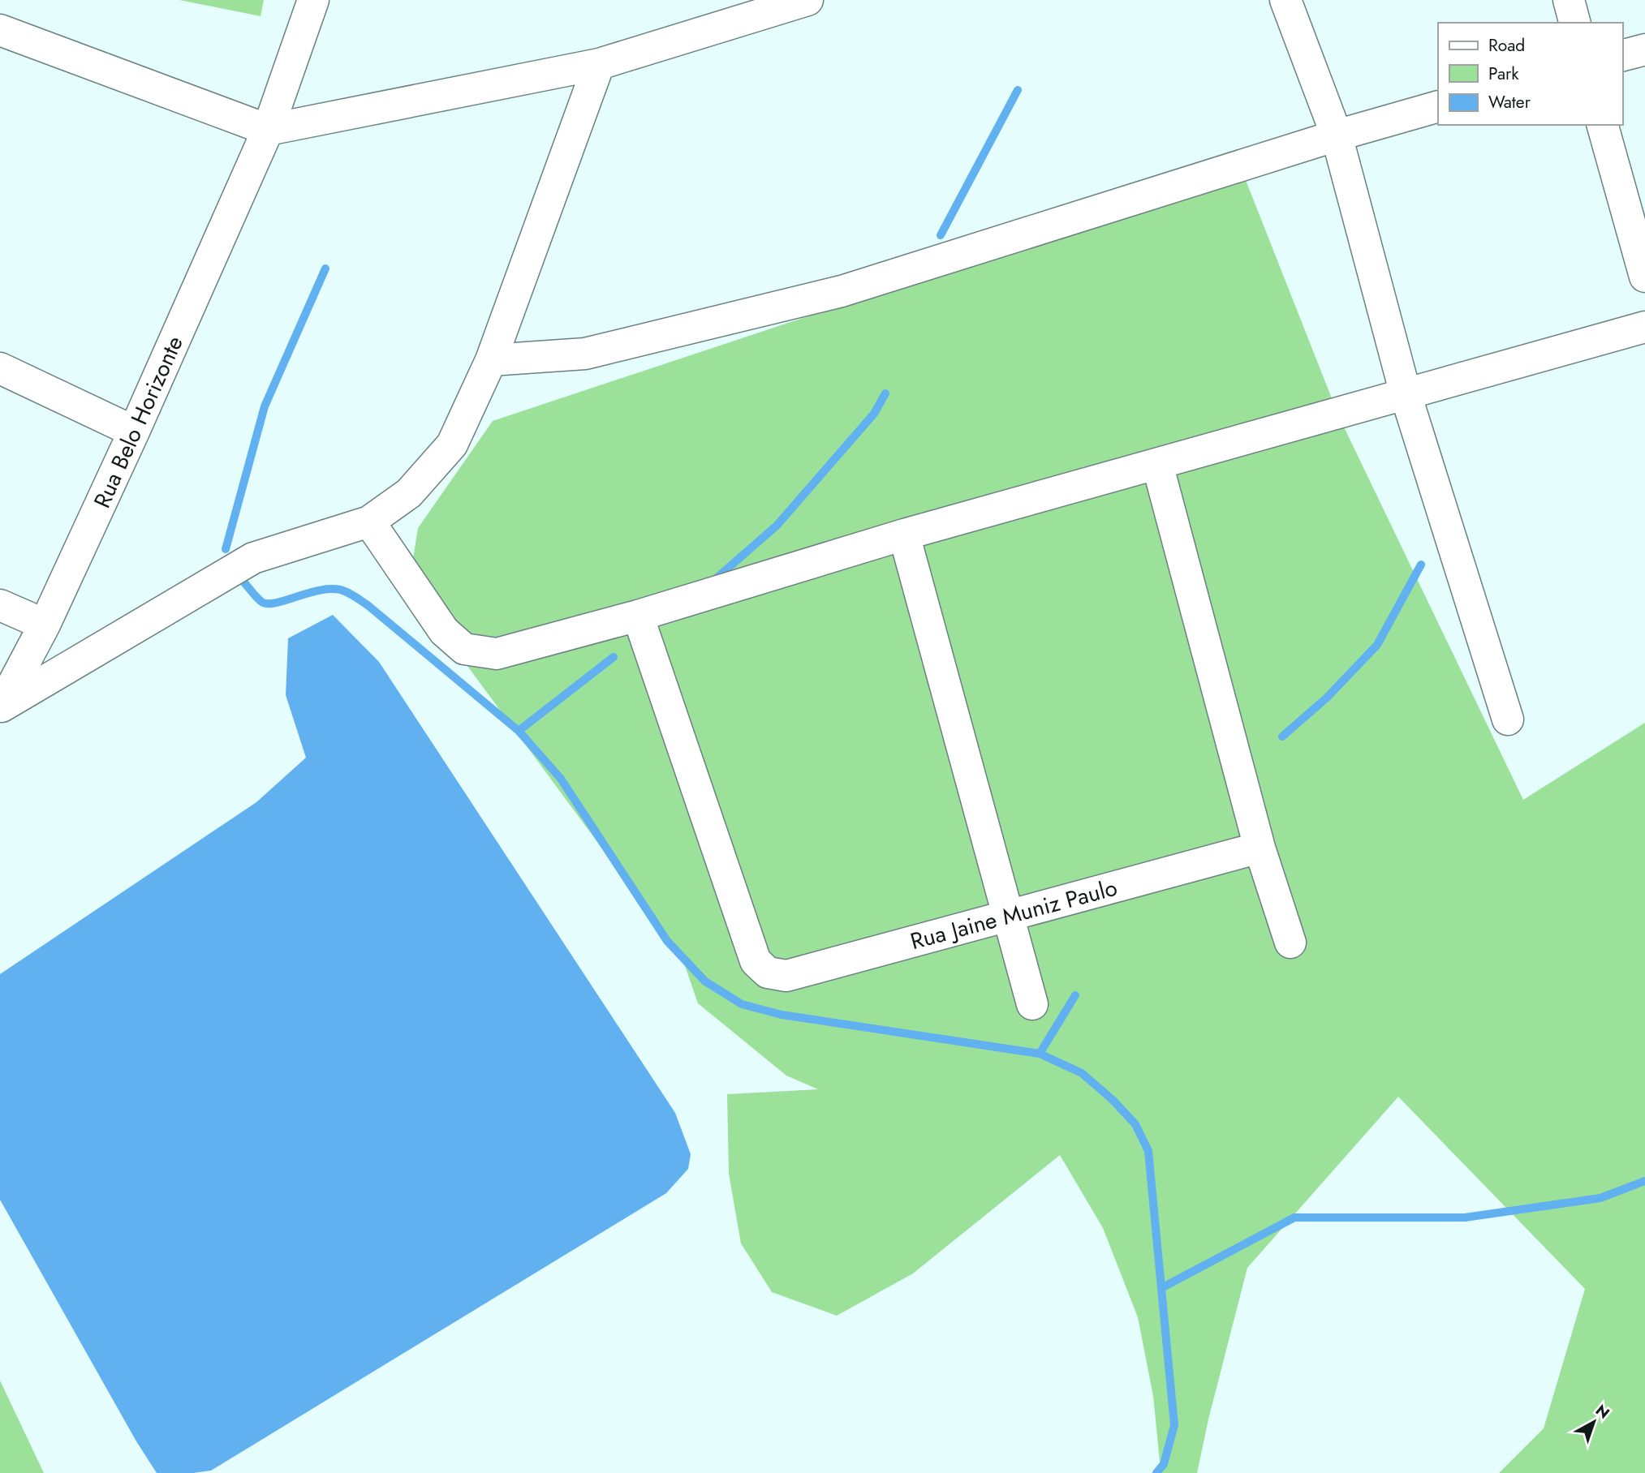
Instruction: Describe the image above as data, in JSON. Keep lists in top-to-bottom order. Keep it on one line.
{"streets":{"street":["Rua Belo Horizonte","Rua Jaine Muniz Paulo"]},"legend":["Road","Park","Water"],"north":"top right"}
